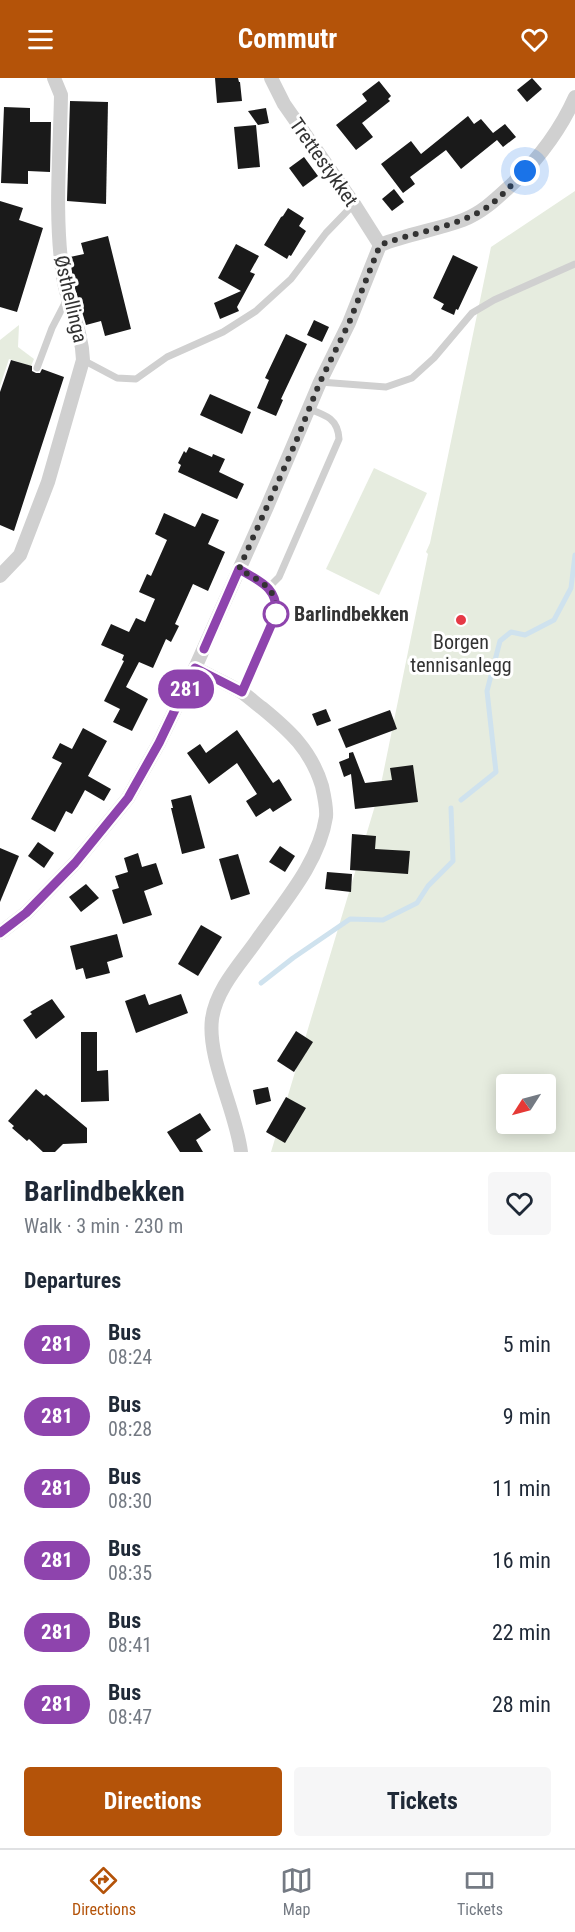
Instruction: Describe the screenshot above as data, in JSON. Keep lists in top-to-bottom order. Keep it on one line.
{"streets":{"street":["Trettestykket","Østhellinga"]},"places":["Barlindbekken","Borgen tennisanlegg"],"lines":["bus line 281"],"north":"bottom left","page":{"header":"Commutr","on_map":"281","heading":[["Barlindbekken","Walk · 3 min · 230 m"],"Departures"],"list":[{"mark":"281","name":"Bus","note":"08:24","value":"5 min"},{"mark":"281","name":"Bus","note":"08:28","value":"9 min"},{"mark":"281","name":"Bus","note":"08:30","value":"11 min"},{"mark":"281","name":"Bus","note":"08:35","value":"16 min"},{"mark":"281","name":"Bus","note":"08:41","value":"22 min"},{"mark":"281","name":"Bus","note":"08:47","value":"28 min"}],"buttons":["Directions","Tickets"],"tabs":["Directions","Map","Tickets"]}}
